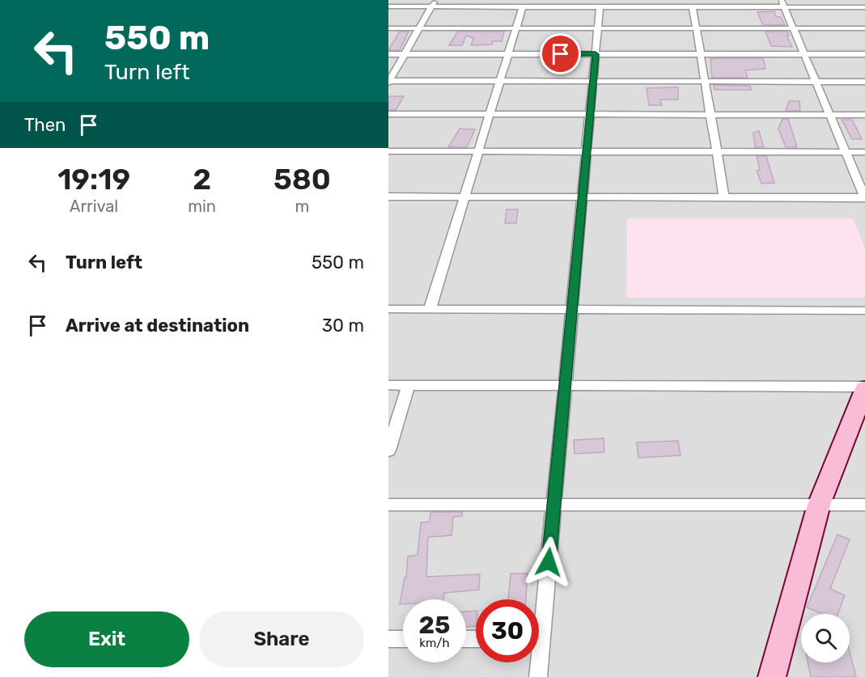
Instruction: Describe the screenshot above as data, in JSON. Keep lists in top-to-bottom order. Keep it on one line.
{"page":{"turn":["550 m","Turn left"],"then":"Then","eta":["19:19","Arrival","2","min","580","m"],"list":[{"name":"Turn left","value":"550 m"},{"name":"Arrive at destination","value":"30 m"}],"speed":"25 km/h","limit":"30","buttons":["Exit","Share"]}}
